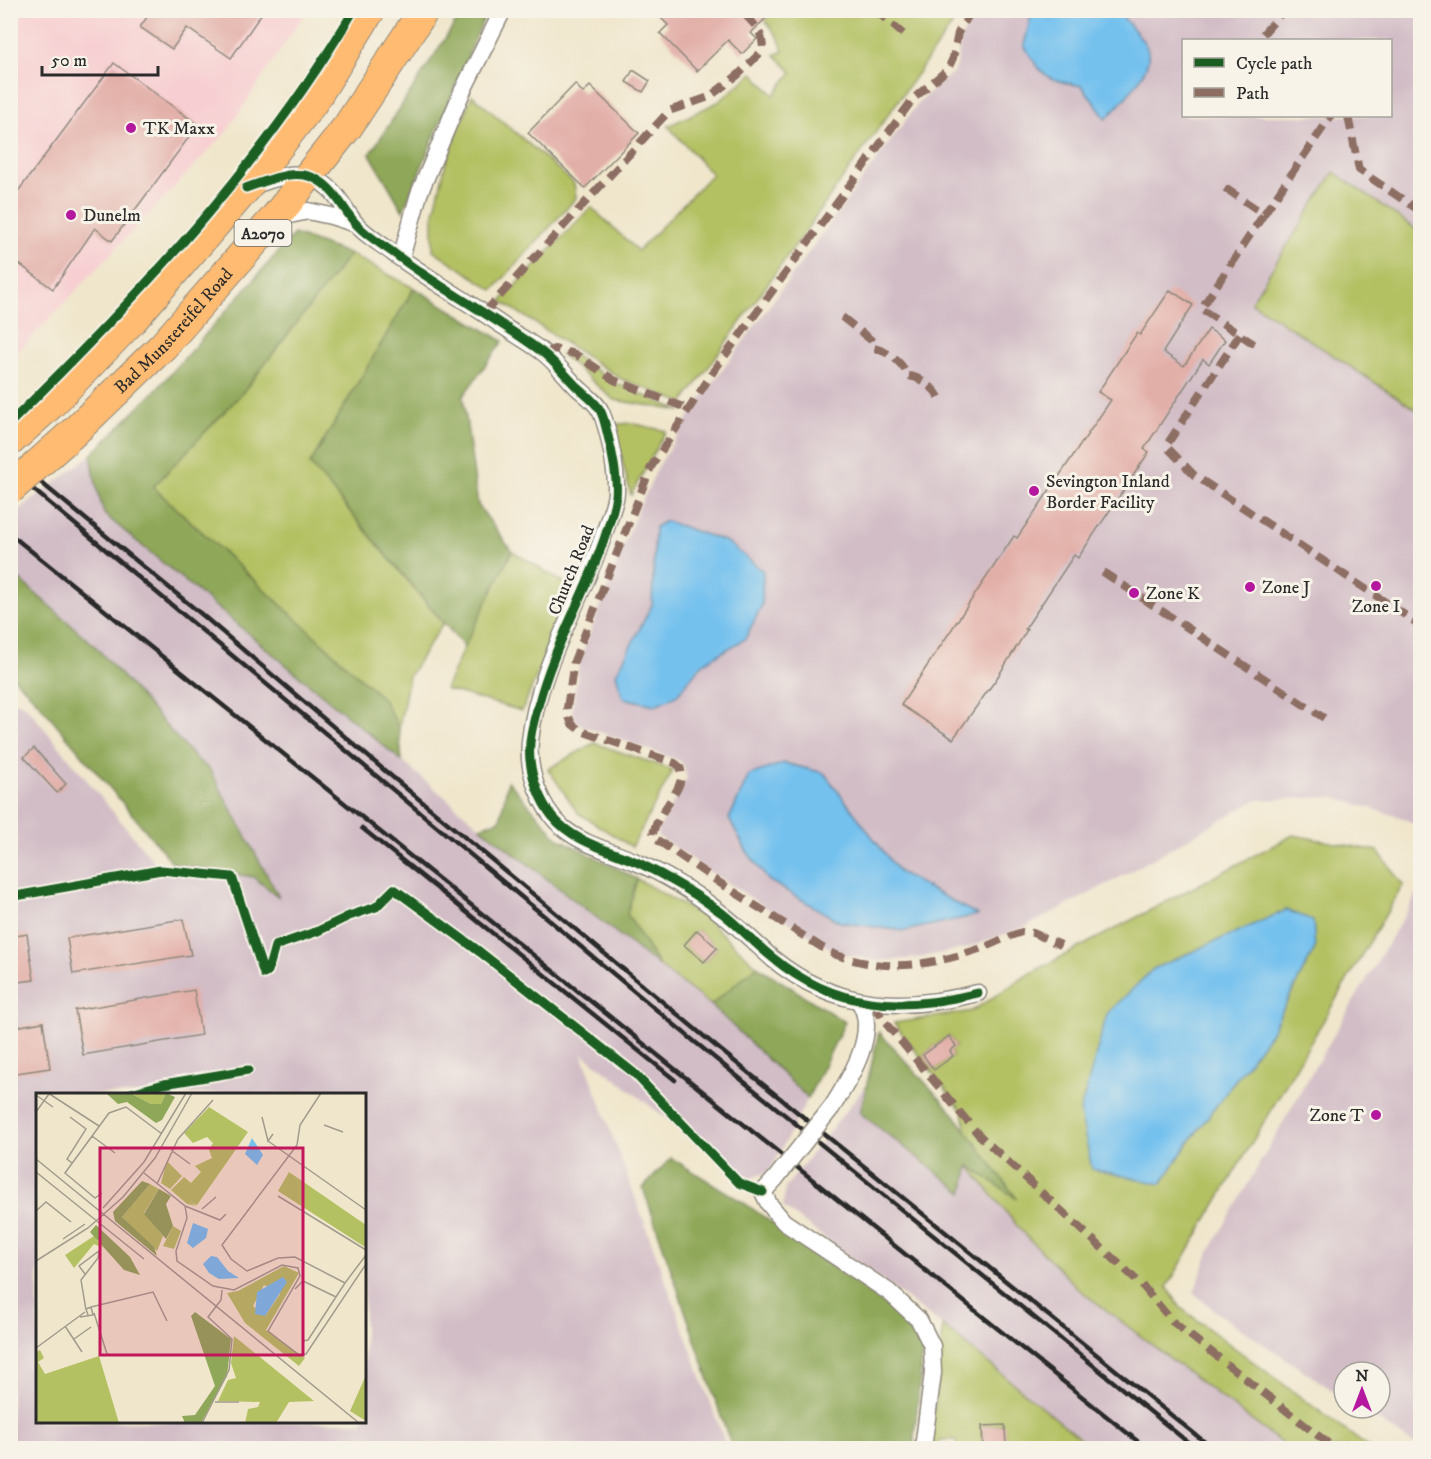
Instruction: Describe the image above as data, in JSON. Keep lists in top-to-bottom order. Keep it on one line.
{"streets":{"highway":["A2070","Bad Munstereifel Road"],"street":["Church Road"]},"crossings":[["Bad Munstereifel Road","Church Road"]],"places":["TK Maxx","Dunelm","Sevington Inland Border Facility","Zone I","Zone J","Zone K","Zone T"],"legend":["Cycle path","Path"],"scale_bar":"50 m","north":"top"}
